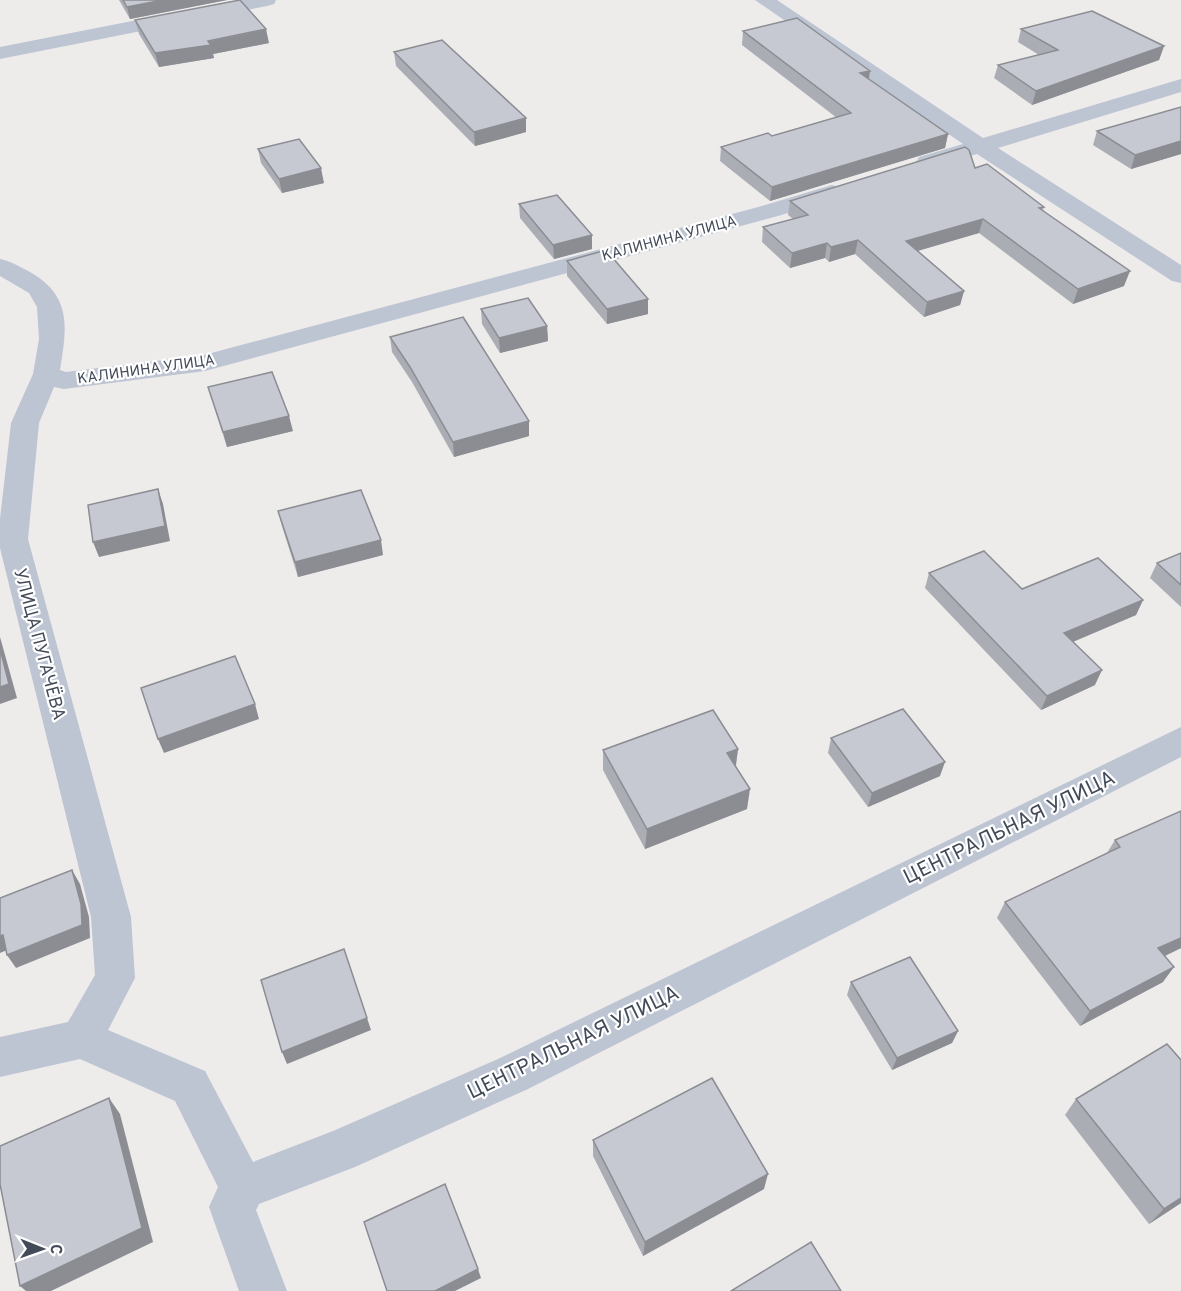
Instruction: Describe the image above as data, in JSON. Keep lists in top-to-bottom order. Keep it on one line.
{"streets":{"street":["КАЛИНИНА УЛИЦА","УЛИЦА ПУГАЧЁВА","ЦЕНТРАЛЬНАЯ УЛИЦА"]},"crossings":[["КАЛИНИНА УЛИЦА","УЛИЦА ПУГАЧЁВА"]],"north":"right"}
